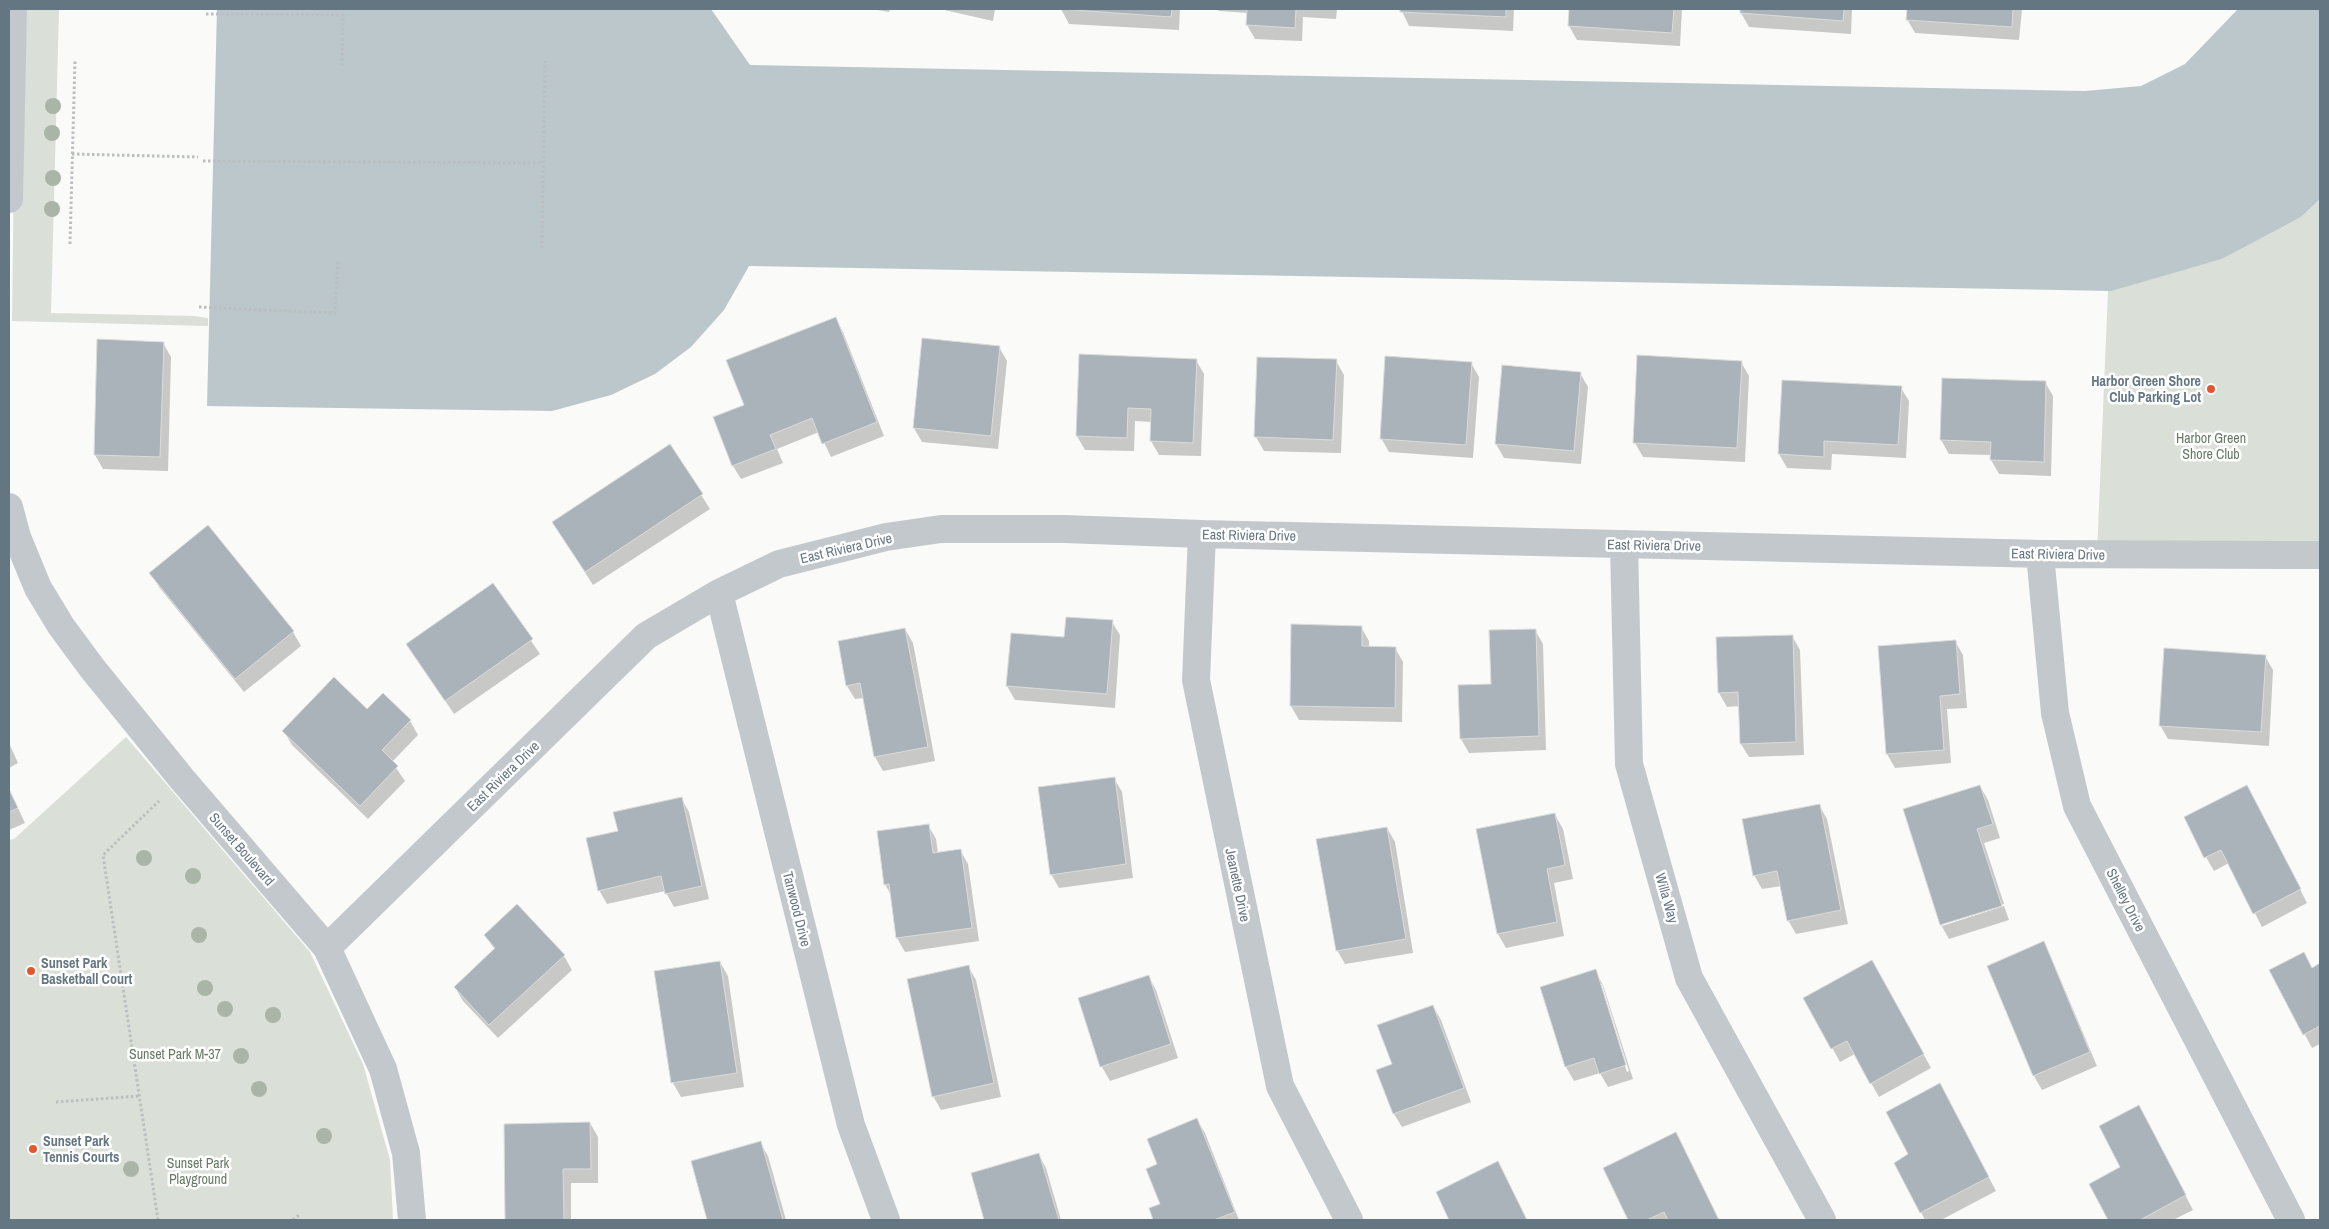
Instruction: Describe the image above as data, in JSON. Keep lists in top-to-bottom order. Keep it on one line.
{"streets":{"street":["East Riviera Drive","Sunset Boulevard","Jeanette Drive","Willa Way","Shelley Drive","Tanwood Drive"]},"crossings":[["East Riviera Drive","Sunset Boulevard"],["East Riviera Drive","Jeanette Drive"],["East Riviera Drive","Willa Way"],["East Riviera Drive","Shelley Drive"],["East Riviera Drive","Tanwood Drive"]],"parks":["Harbor Green Shore Club","Sunset Park M-37","Sunset Park Playground"],"places":["Harbor Green Shore Club Parking Lot","Sunset Park Basketball Court","Sunset Park Tennis Courts"]}
